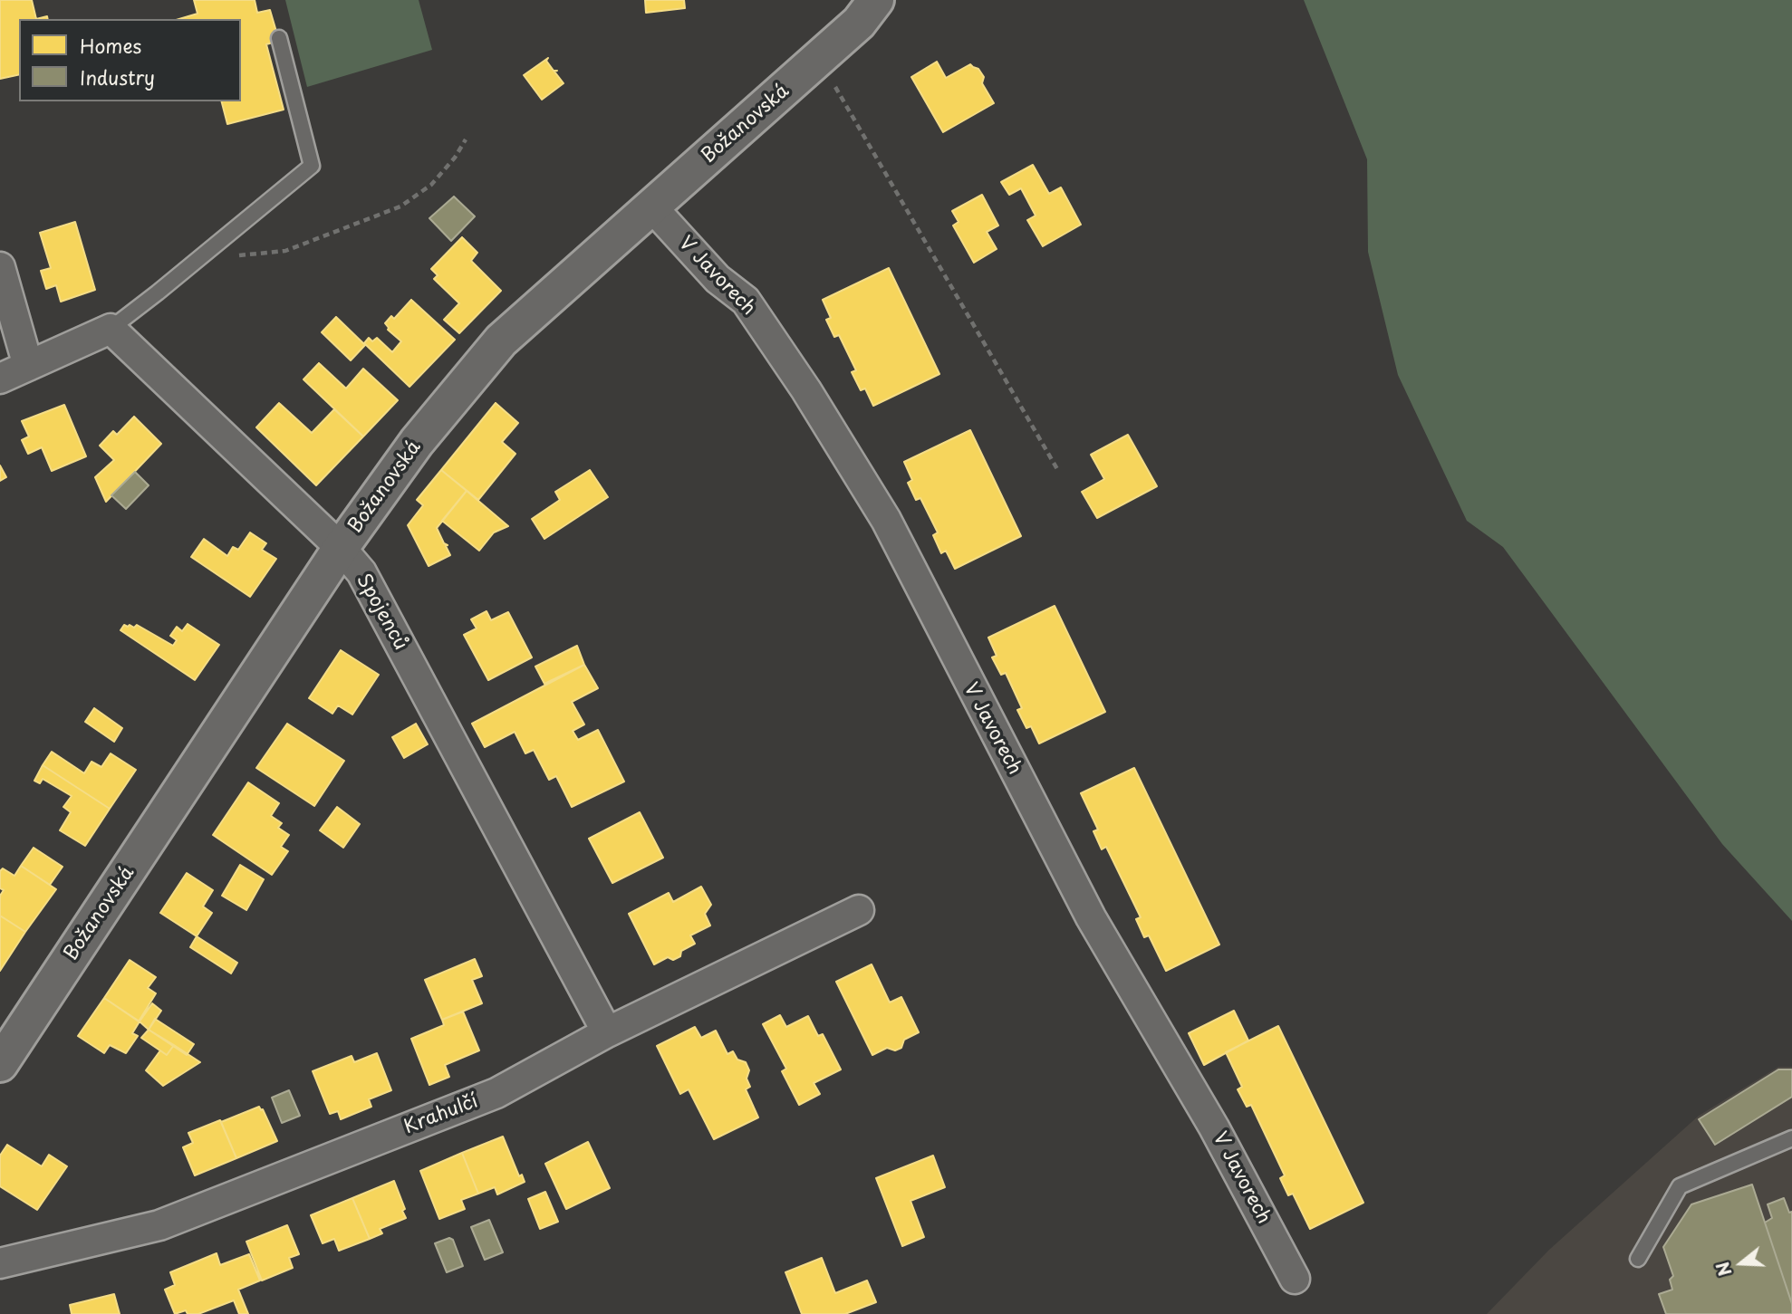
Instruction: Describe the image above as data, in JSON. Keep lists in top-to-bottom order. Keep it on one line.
{"streets":{"street":["Božanovská","V Javorech","Spojenců","Krahulčí"]},"crossings":[["Božanovská","V Javorech"],["Božanovská","Spojenců"],["Spojenců","Krahulčí"]],"legend":["Homes","Industry"],"north":"left"}
